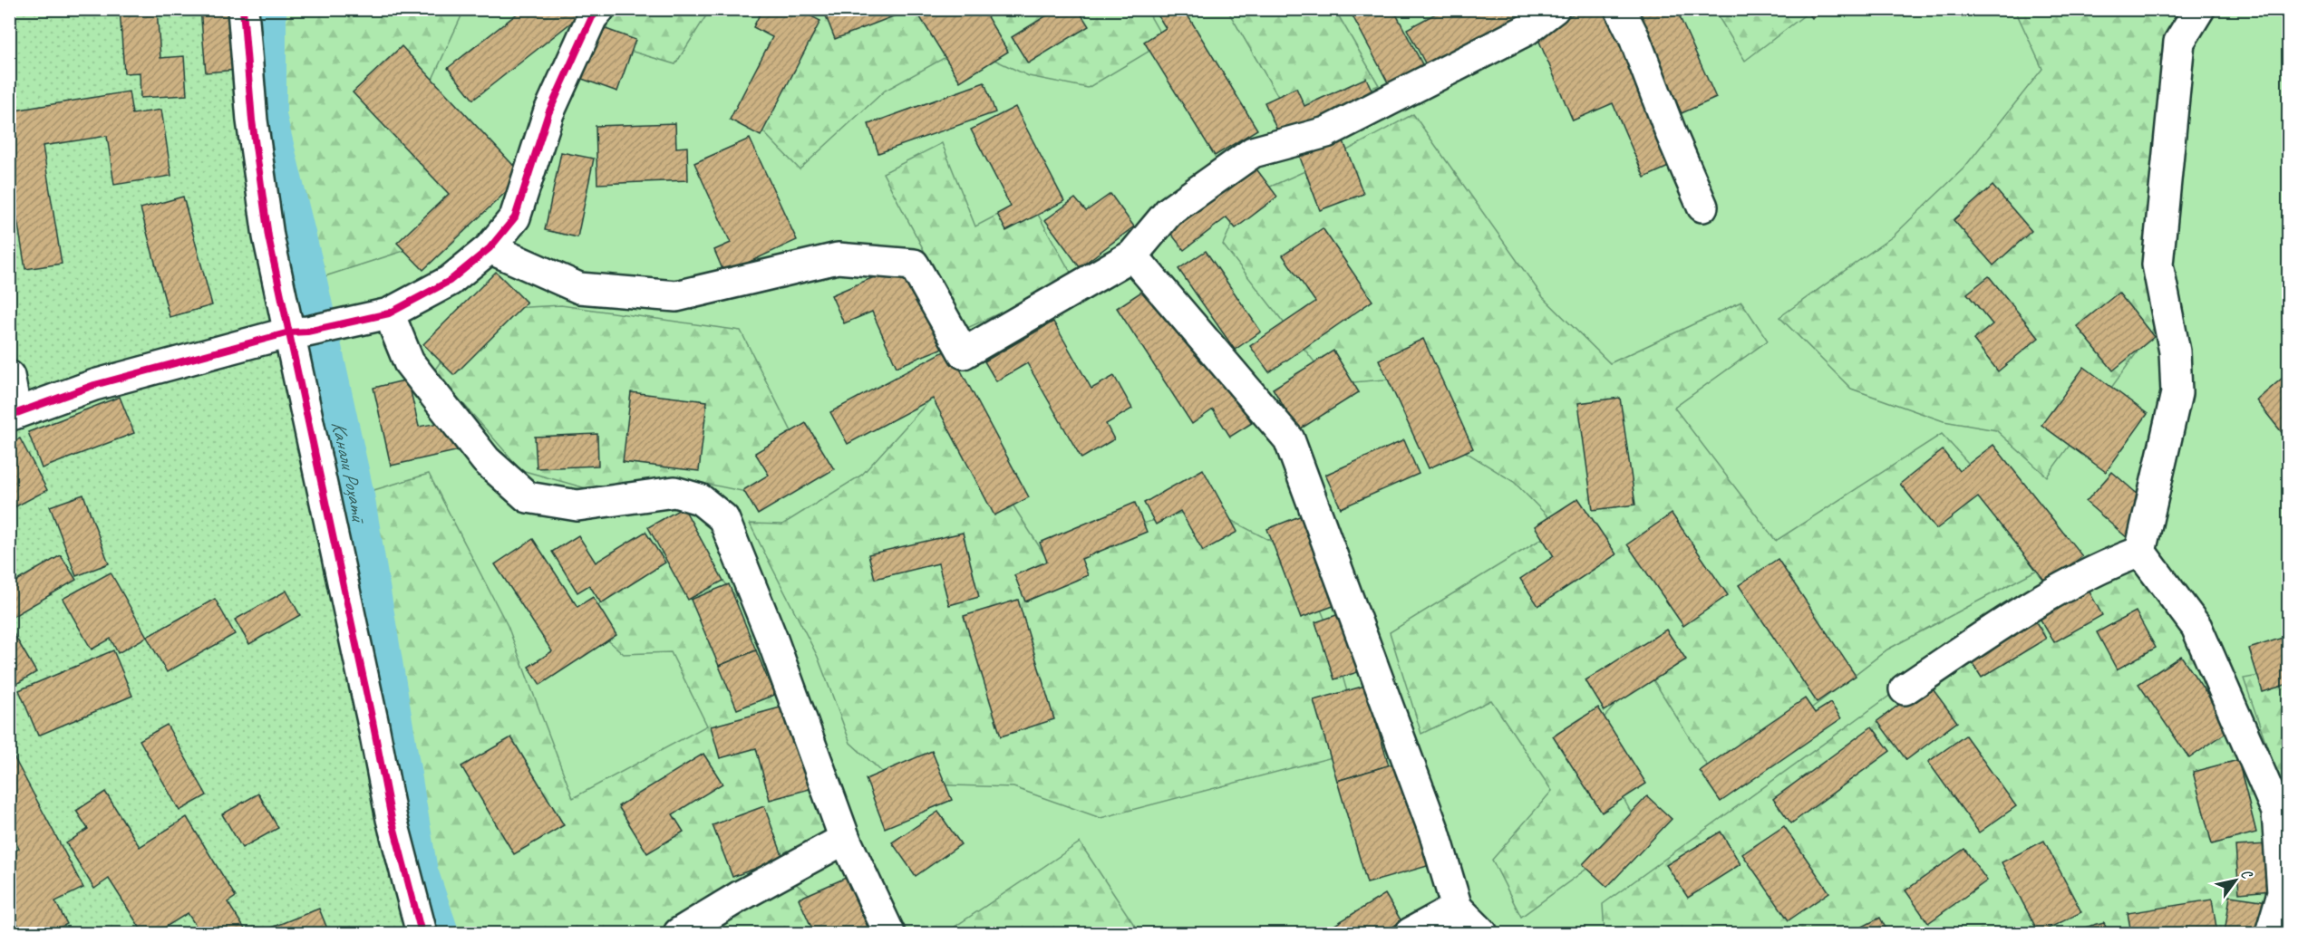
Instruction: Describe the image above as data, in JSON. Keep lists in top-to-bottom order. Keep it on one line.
{"water":["Канали Роҳатӣ"],"north":"top right"}
